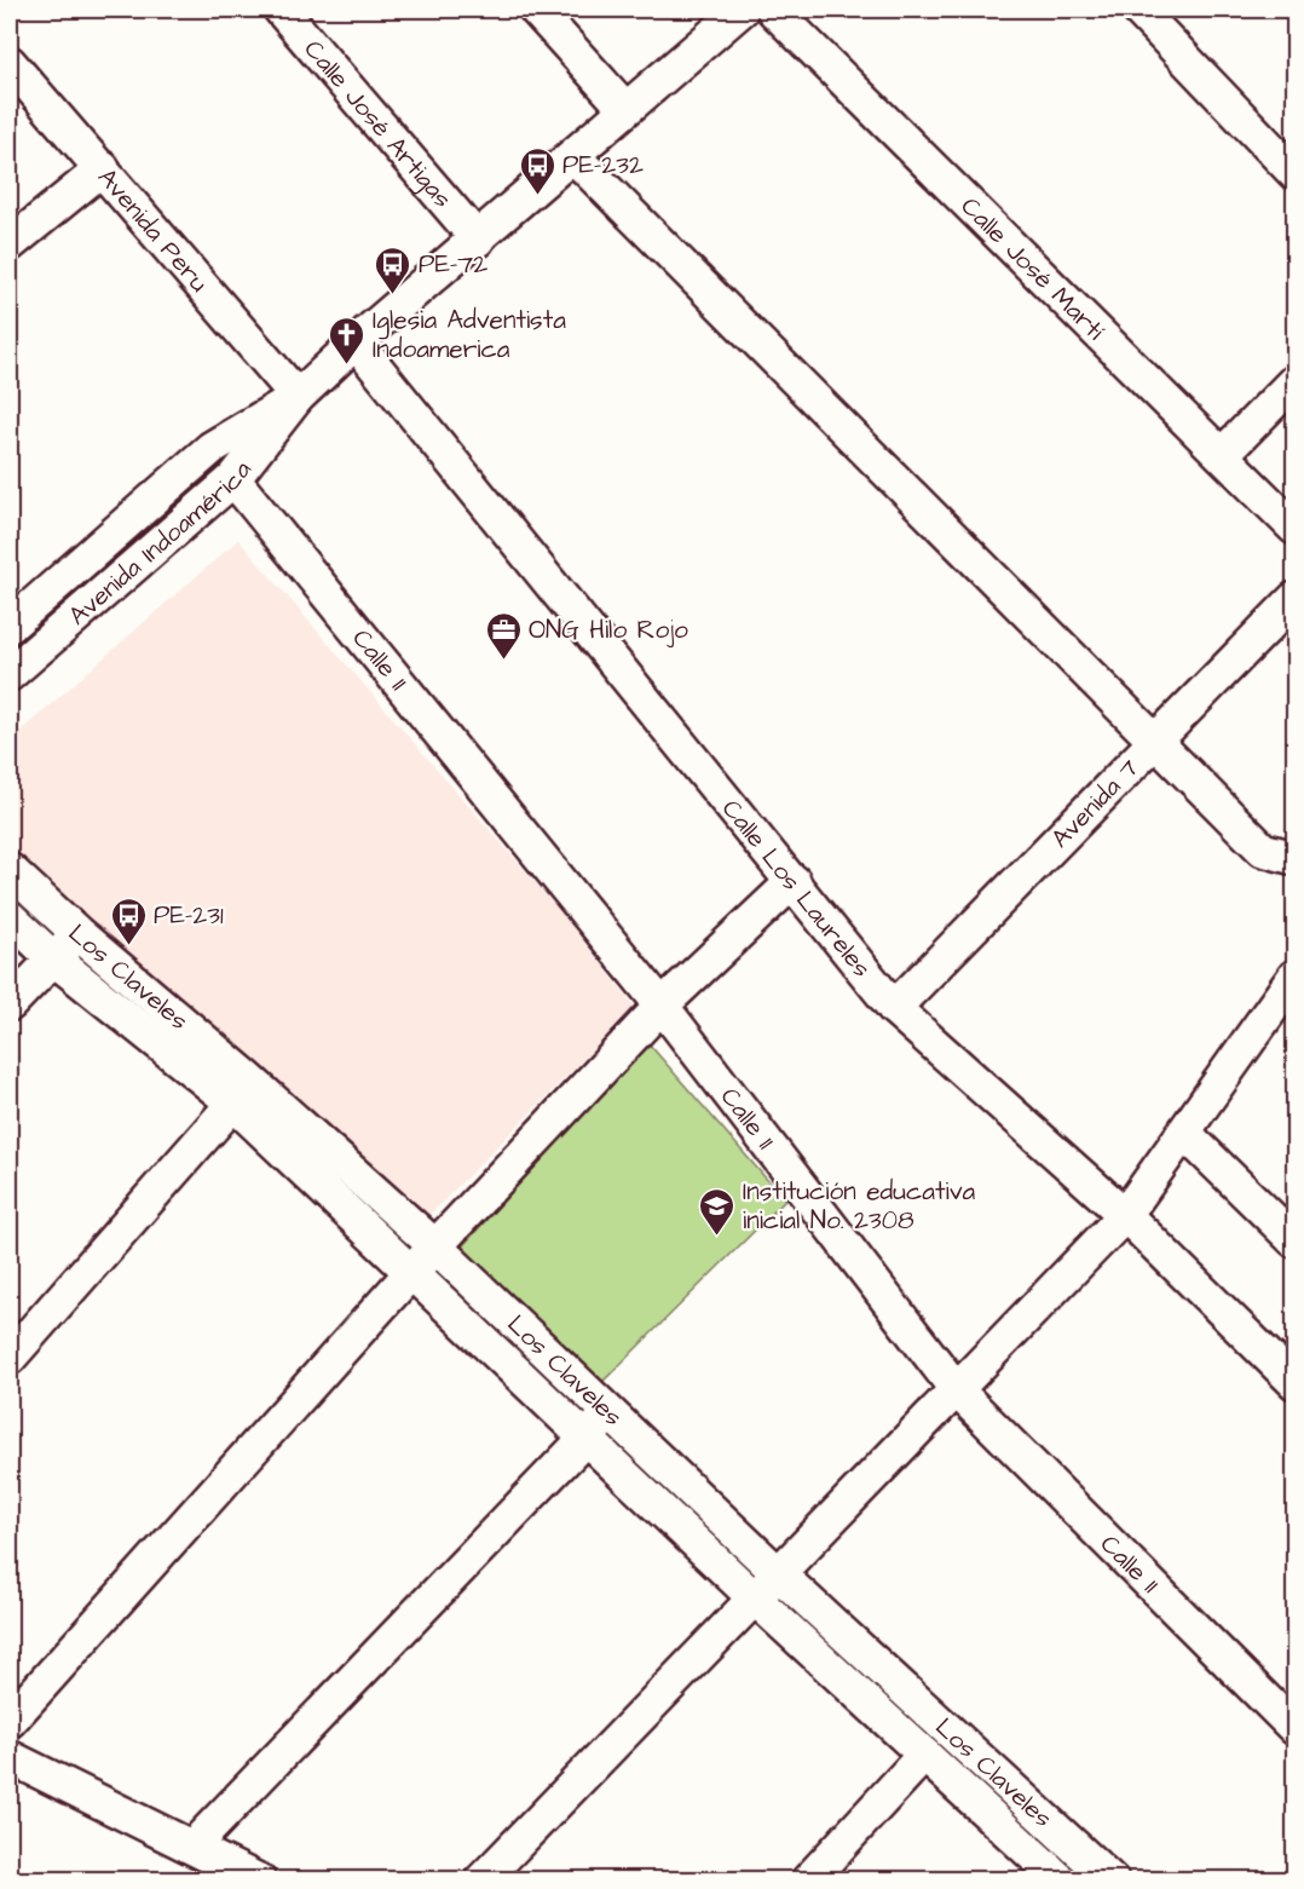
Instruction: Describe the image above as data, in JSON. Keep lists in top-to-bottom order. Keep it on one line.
{"streets":{"street":["Calle José Artigas","Avenida Peru","Calle José Martí","Avenida Indoamérica","Calle 11","Avenida 7","Calle Los Laureles","Los Claveles"]},"crossings":[["Calle José Artigas","Avenida Indoamérica"],["Avenida Peru","Avenida Indoamérica"],["Avenida Indoamérica","Calle 11"],["Avenida Indoamérica","Calle Los Laureles"],["Avenida 7","Calle Los Laureles"]],"places":{"bus stop":["PE-232","PE-72","PE-231"],"church":["Iglesia Adventista Indoamerica"],"office":["ONG Hilo Rojo"],"school or university":["Institución educativa inicial No. 2308"]}}
